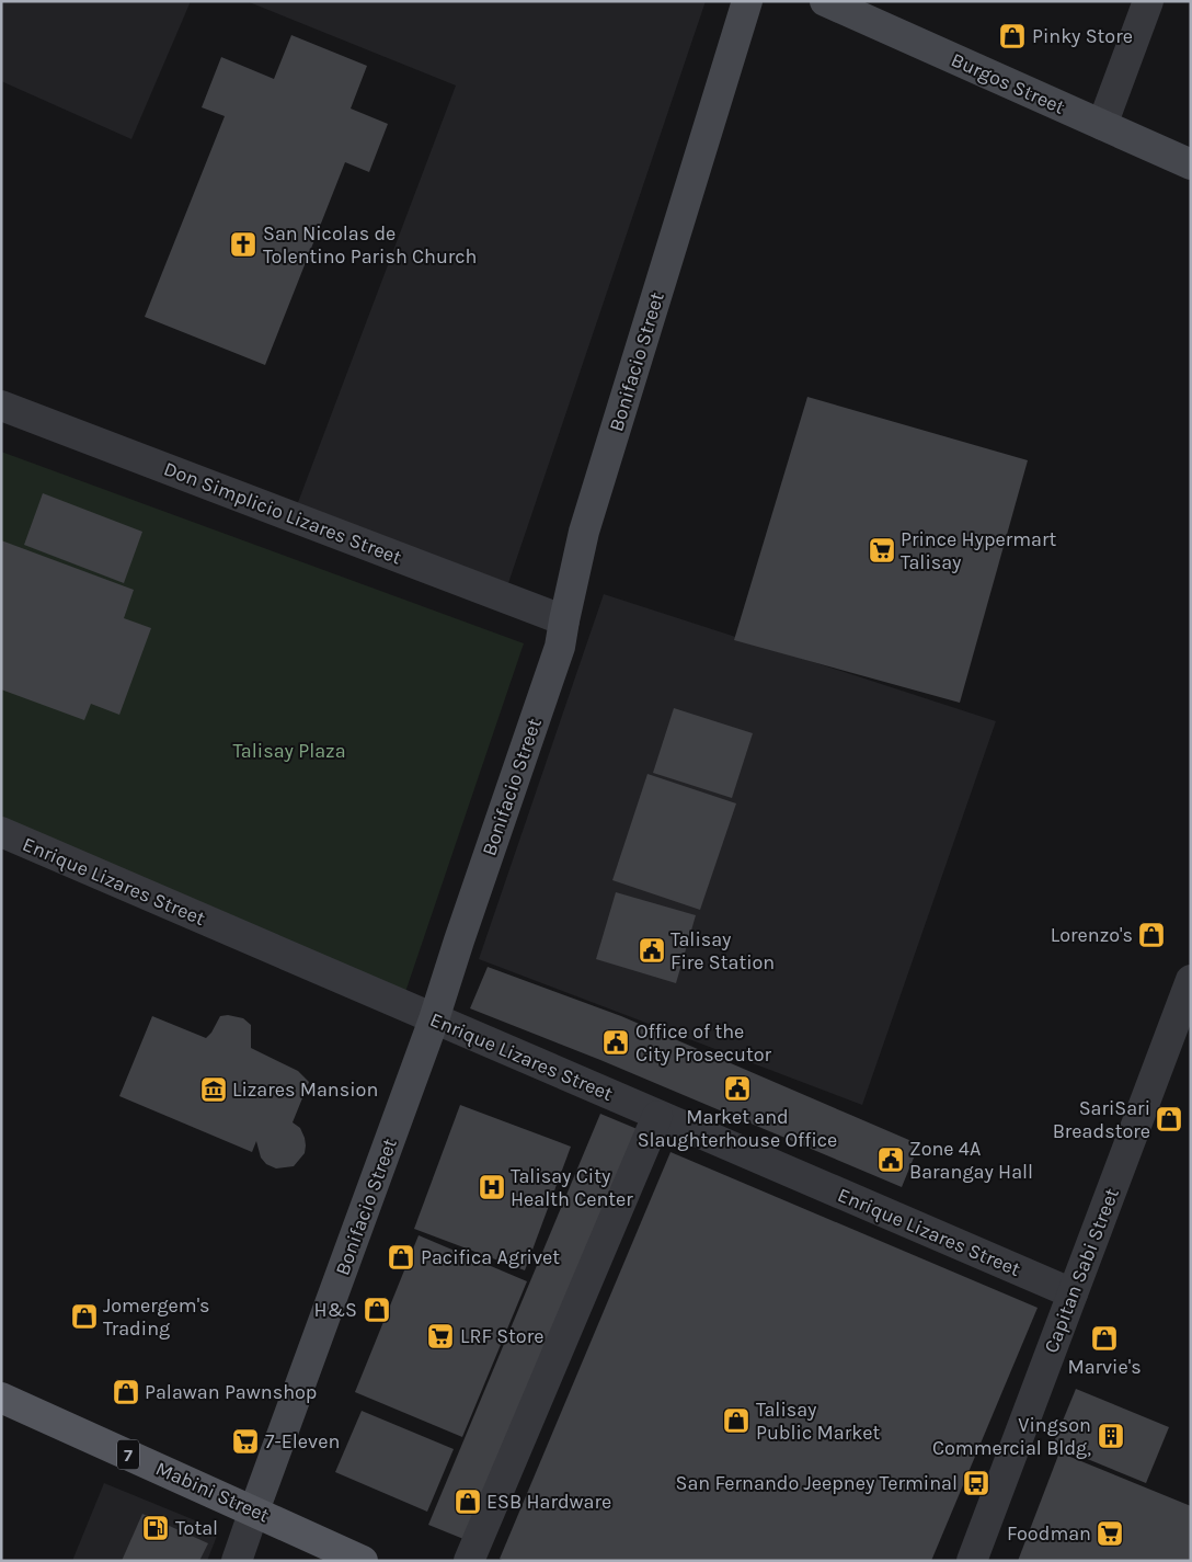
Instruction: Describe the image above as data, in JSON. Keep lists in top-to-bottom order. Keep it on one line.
{"streets":{"main road":["7","Mabini Street"],"street":["Burgos Street","Bonifacio Street","Don Simplicio Lizares Street","Enrique Lizares Street","Capitan Sabi Street"]},"crossings":[["Bonifacio Street","Don Simplicio Lizares Street"],["Bonifacio Street","Enrique Lizares Street"],["Bonifacio Street","Mabini Street"],["Enrique Lizares Street","Capitan Sabi Street"]],"parks":["Talisay Plaza"],"places":{"shop":["Pinky Store","Lorenzo's","SariSari Breadstore","Pacifica Agrivet","H&S","Jomergem's Trading","Marvie's","Palawan Pawnshop","Talisay Public Market","ESB Hardware"],"church":["San Nicolas de Tolentino Parish Church"],"supermarket":["Prince Hypermart Talisay","LRF Store","7-Eleven","Foodman"],"public building":["Talisay Fire Station","Office of the City Prosecutor","Market and Slaughterhouse Office","Zone 4A Barangay Hall"],"museum":["Lizares Mansion"],"hospital":["Talisay City Health Center"],"building":["Vingson Commercial Bldg,"],"bus stop":["San Fernando Jeepney Terminal"],"fuel station":["Total"]}}
